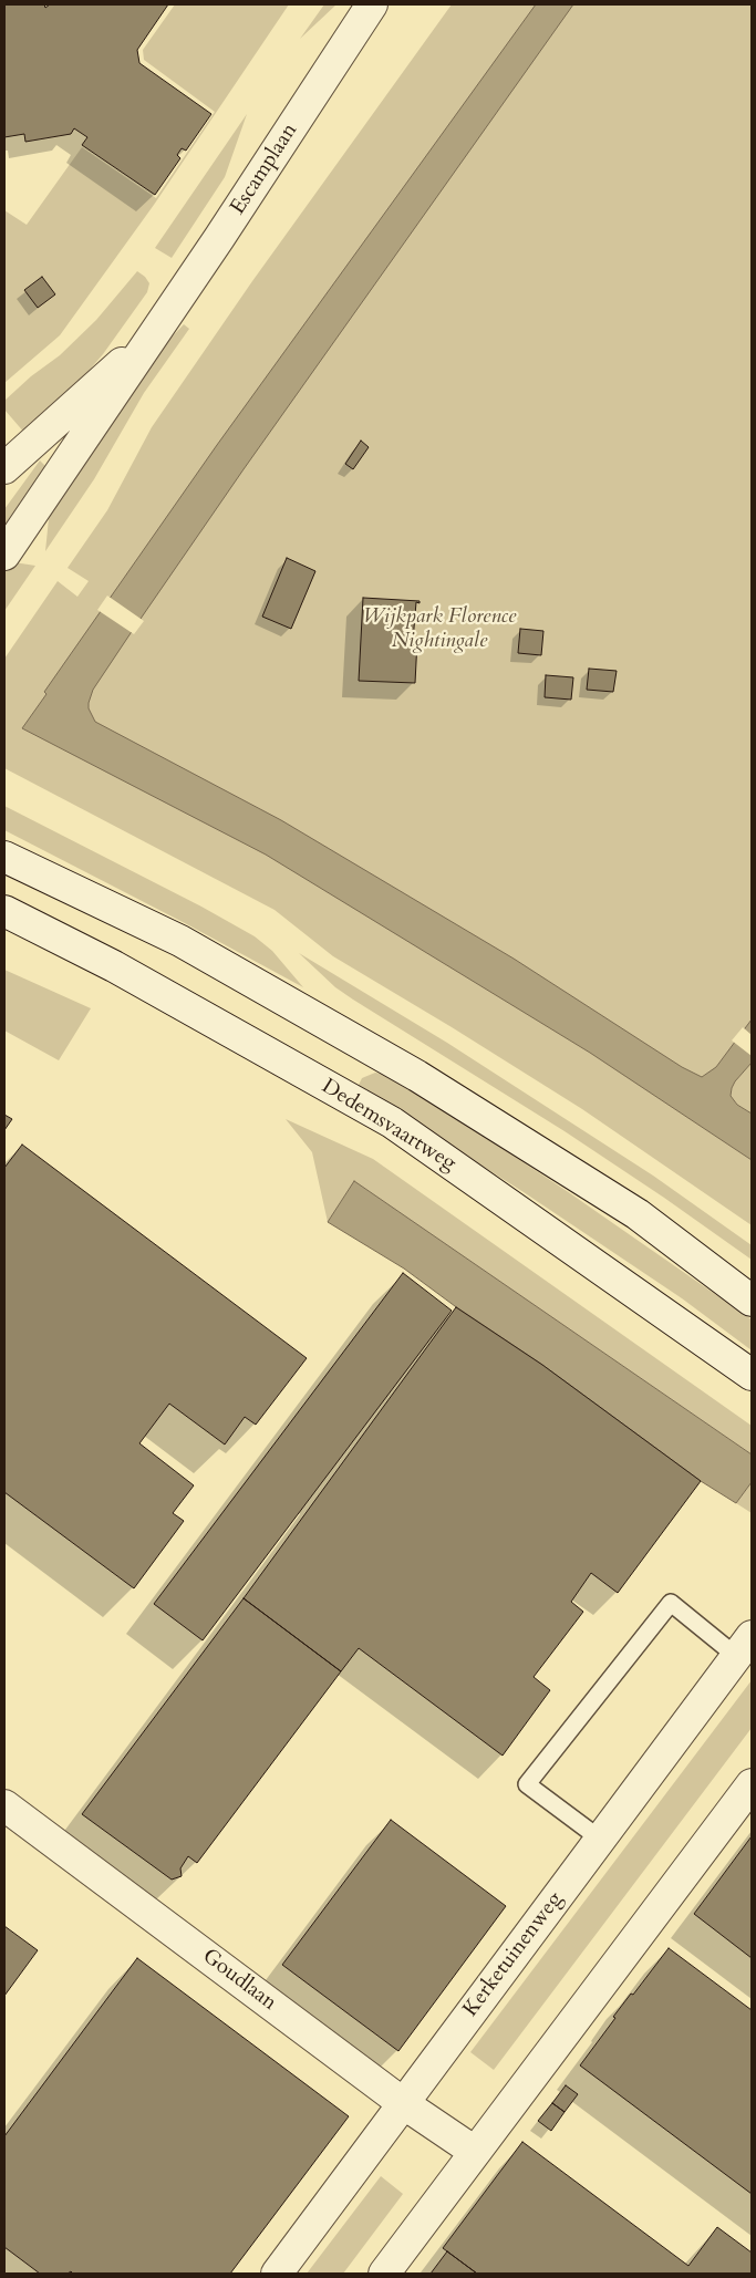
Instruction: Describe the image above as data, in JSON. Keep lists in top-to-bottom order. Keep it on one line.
{"streets":{"street":["Escamplaan","Dedemsvaartweg","Kerketuinenweg","Goudlaan"]},"crossings":[["Kerketuinenweg","Goudlaan"]],"parks":["Wijkpark Florence Nightingale"]}
